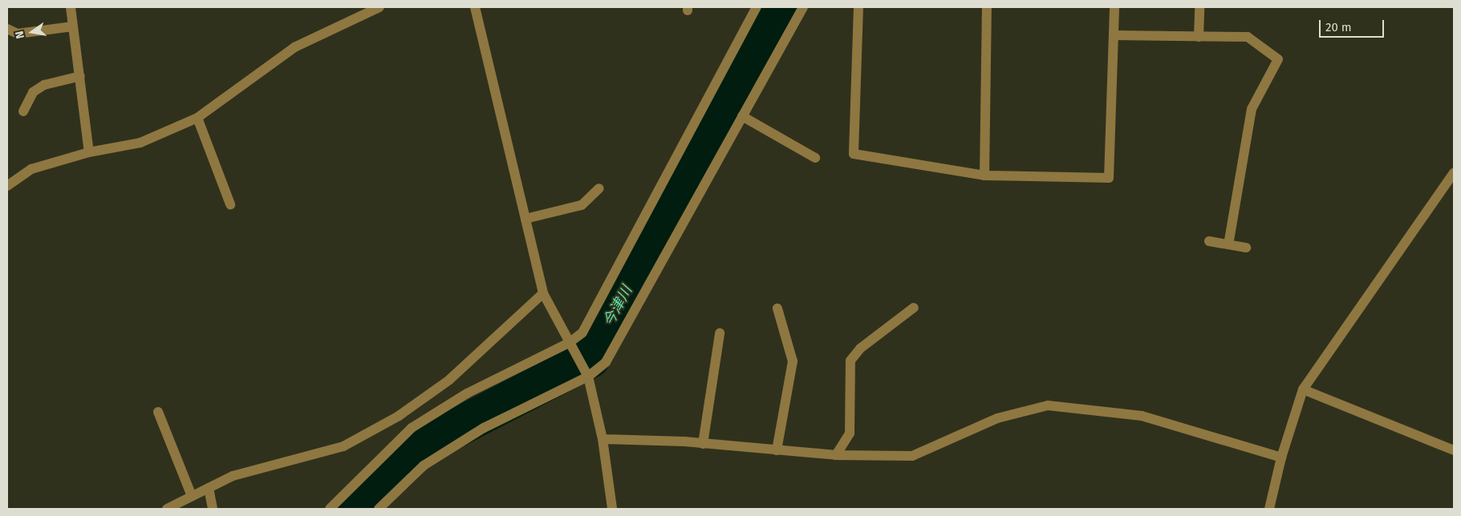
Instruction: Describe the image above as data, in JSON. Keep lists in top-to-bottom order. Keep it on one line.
{"water":["今津川"],"scale_bar":"20 m","north":"left"}
